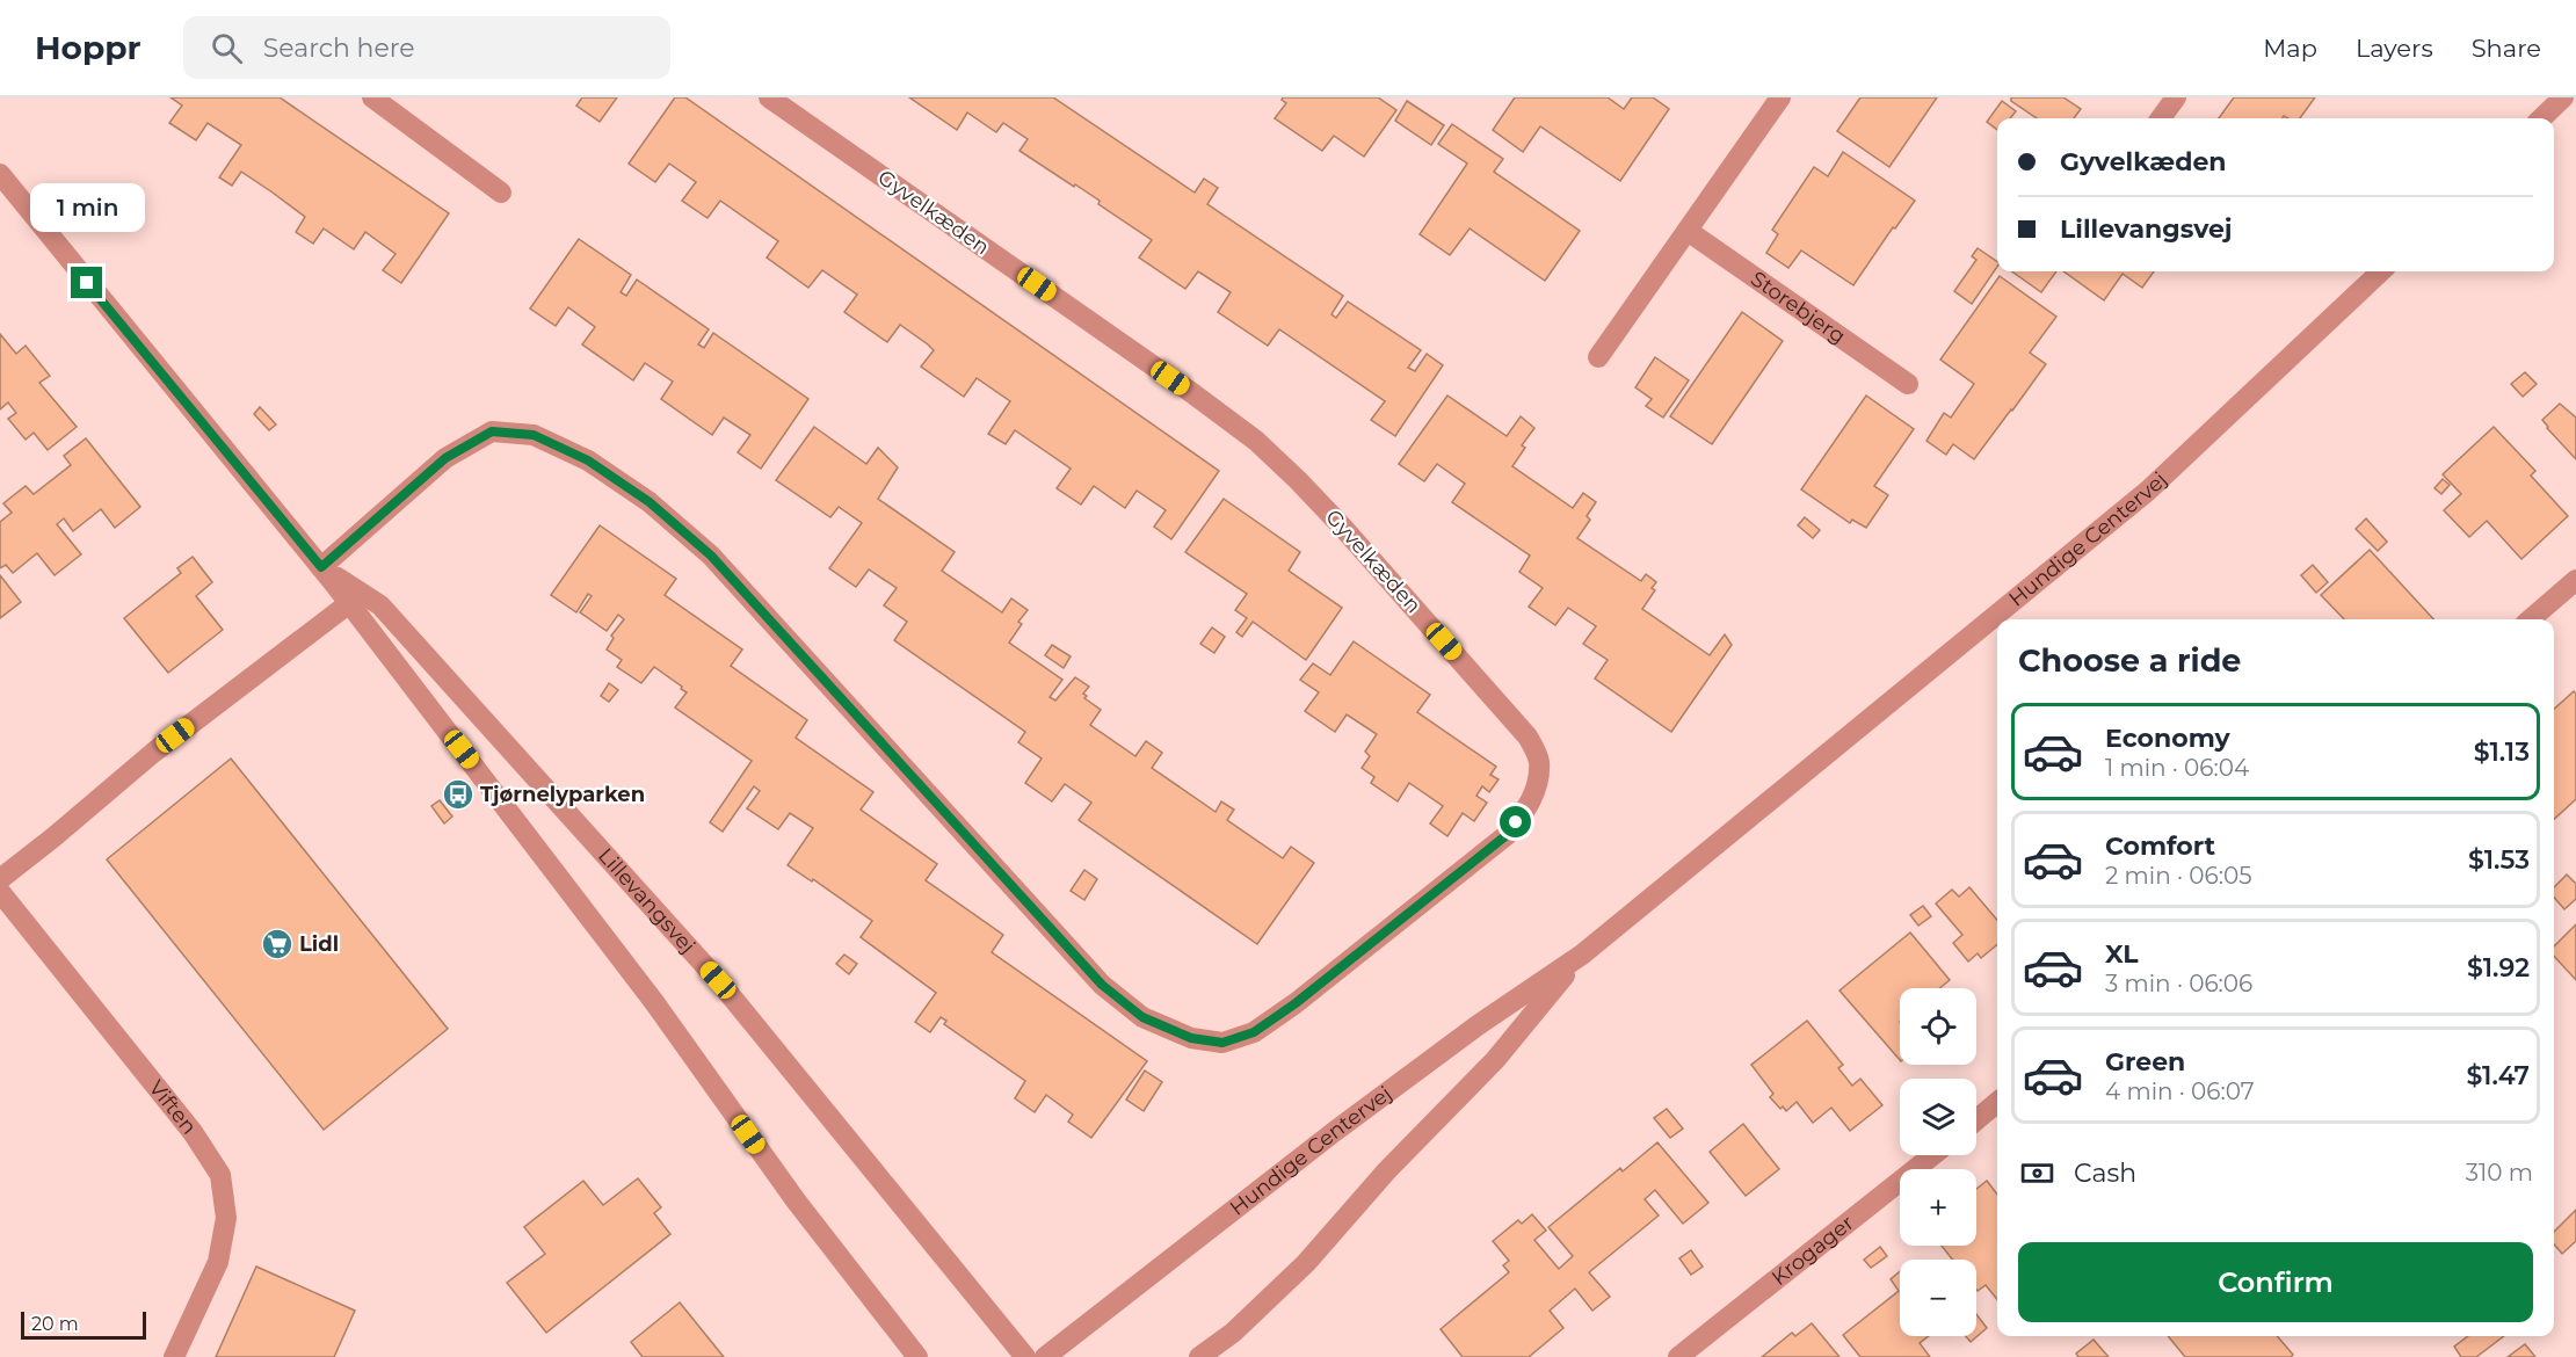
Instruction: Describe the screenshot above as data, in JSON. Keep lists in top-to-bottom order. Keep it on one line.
{"streets":{"street":["Gyvelkæden","Storebjerg","Hundige Centervej","Lillevangsvej","Viften","Krogager"]},"crossings":[["Gyvelkæden","Lillevangsvej"]],"places":{"bus stop":["Tjørnelyparken"],"supermarket":["Lidl"]},"scale_bar":"20 m","page":{"header":"Hoppr","search":"Search here","nav":["Map","Layers","Share"],"banner":["Gyvelkæden","Lillevangsvej"],"bubble":"1 min","heading":"Choose a ride","list":[{"name":"Economy","note":"1 min · 06:04","value":"$1.13"},{"name":"Comfort","note":"2 min · 06:05","value":"$1.53"},{"name":"XL","note":"3 min · 06:06","value":"$1.92"},{"name":"Green","note":"4 min · 06:07","value":"$1.47"}],"map_buttons":["+","−"],"pay":["Cash","310 m"],"buttons":"Confirm","scale":"20 m"}}
